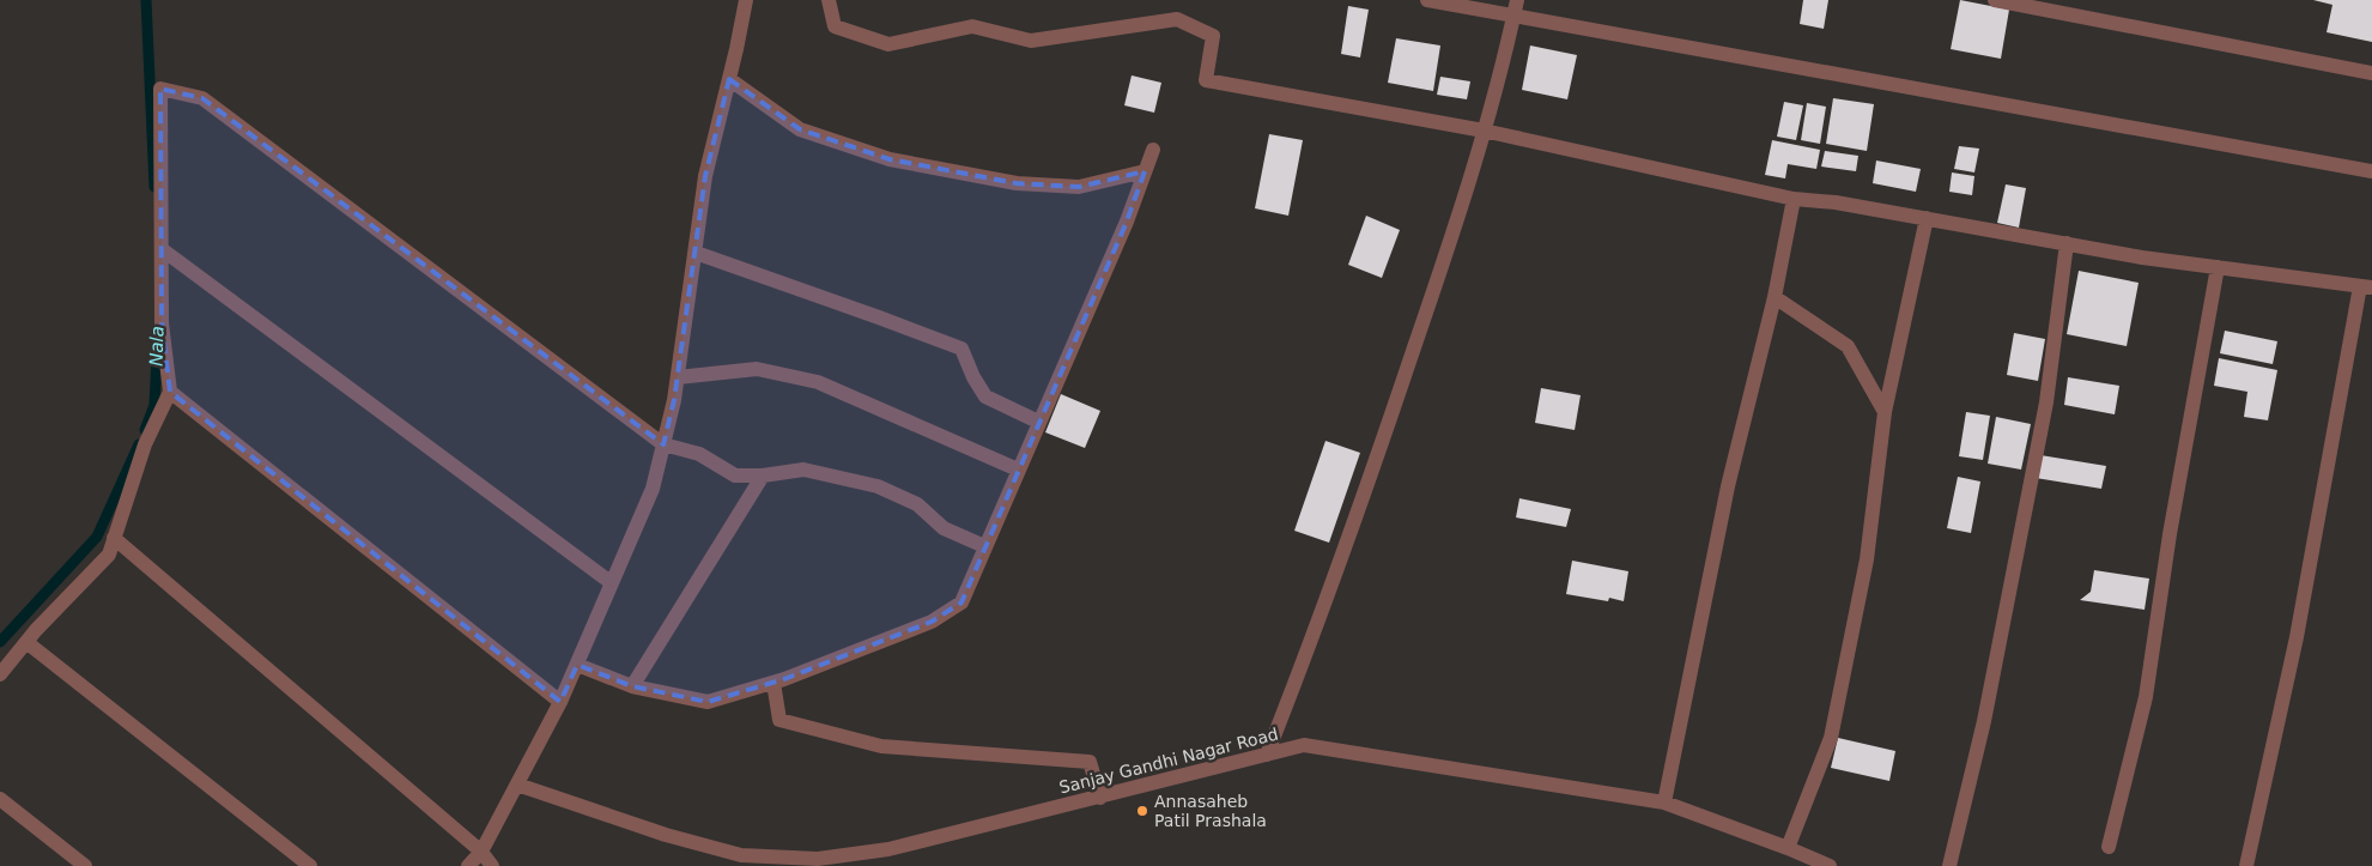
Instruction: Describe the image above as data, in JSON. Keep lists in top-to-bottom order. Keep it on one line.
{"streets":{"street":["Sanjay Gandhi Nagar Road"]},"water":["Nala"],"places":["Annasaheb Patil Prashala"]}
